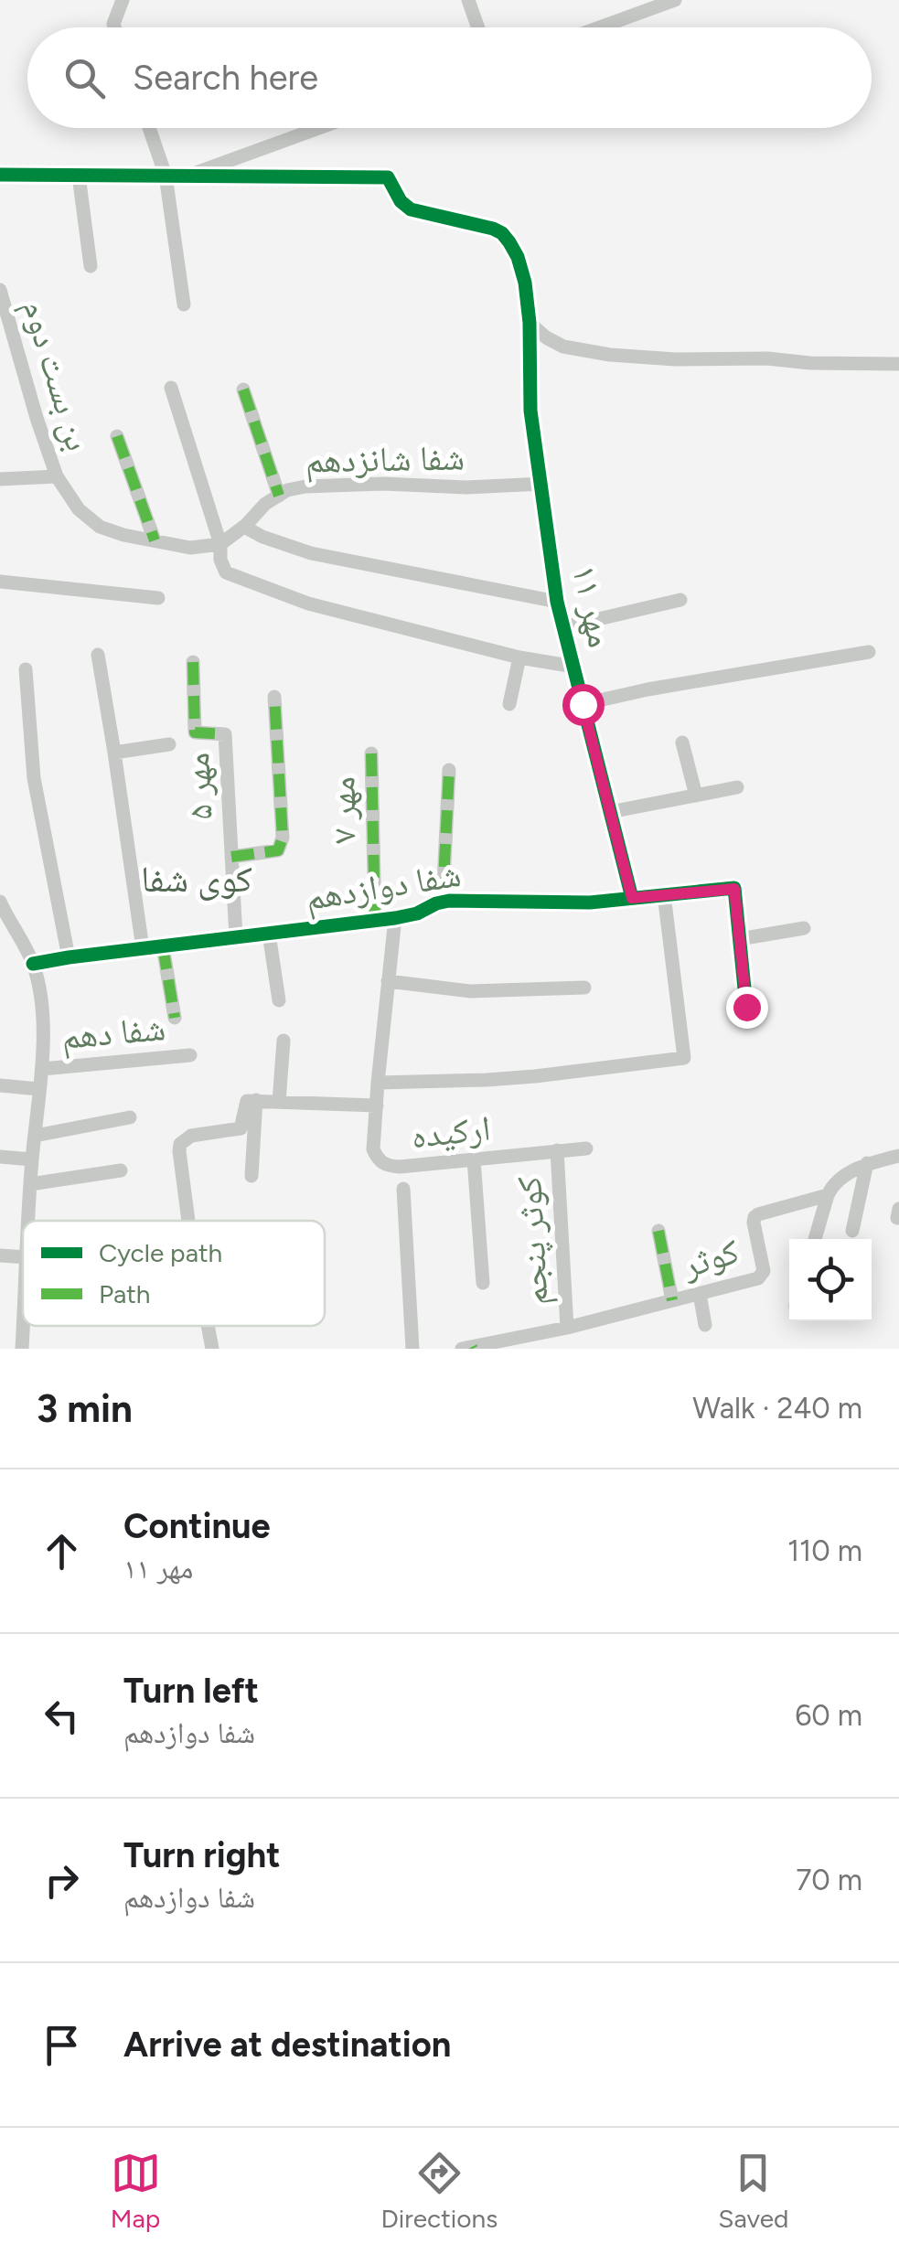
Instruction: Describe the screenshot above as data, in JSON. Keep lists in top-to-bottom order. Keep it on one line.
{"streets":{"street":["بن بست دوم","شفا شانزدهم","مهر ۱۱","مهر ۵","مهر ۷","شفا دوازدهم","شفا دهم","ارکیده","کوثر پنجم","کوثر"]},"crossings":[["شفا شانزدهم","مهر ۱۱"],["مهر ۱۱","شفا دوازدهم"],["مهر ۵","شفا دوازدهم"],["مهر ۷","شفا دوازدهم"],["ارکیده","کوثر پنجم"],["کوثر پنجم","کوثر"]],"districts":["کوی شفا"],"legend":["Cycle path","Path"],"page":{"search":"Search here","heading":["3 min","Walk · 240 m"],"list":[["Continue","مهر ۱۱","110 m"],["Turn left","شفا دوازدهم","60 m"],["Turn right","شفا دوازدهم","70 m"],"Arrive at destination"],"nav":["Map","Directions","Saved"]}}
